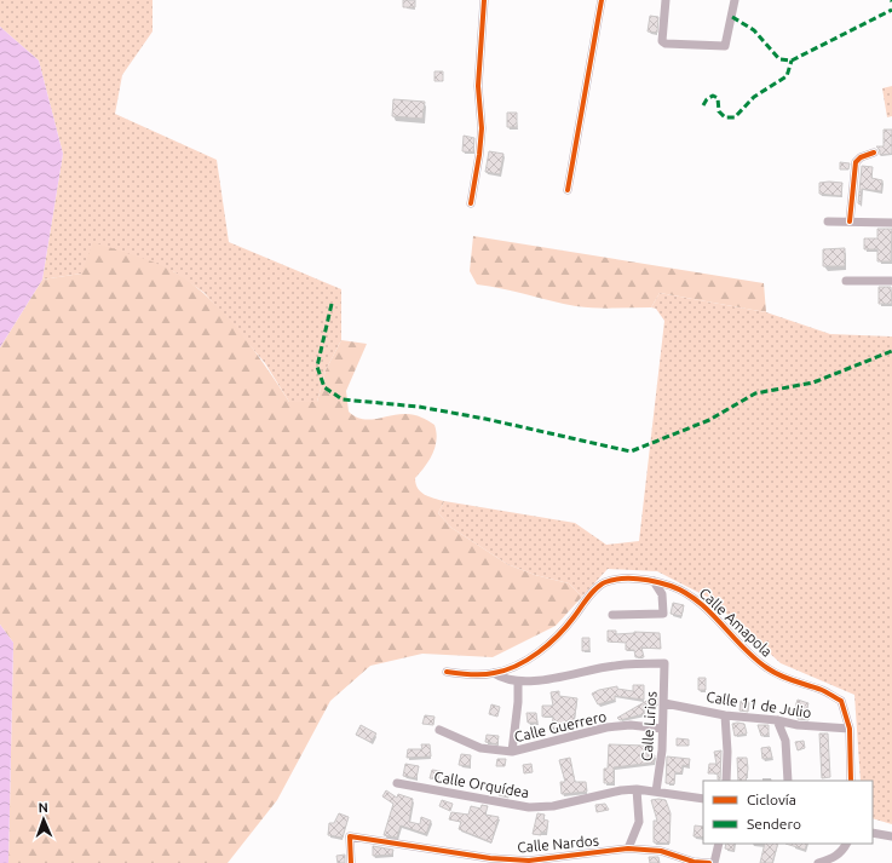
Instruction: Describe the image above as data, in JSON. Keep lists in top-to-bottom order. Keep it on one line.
{"streets":{"street":["Calle Amapola","Calle 11 de Julio","Calle Guerrero","Calle Lirios","Calle Orquídea","Calle Nardos"]},"crossings":[["Calle Amapola","Calle 11 de Julio"],["Calle 11 de Julio","Calle Lirios"],["Calle Guerrero","Calle Lirios"],["Calle Lirios","Calle Orquídea"]],"legend":["Ciclovía","Sendero"],"north":"top"}
